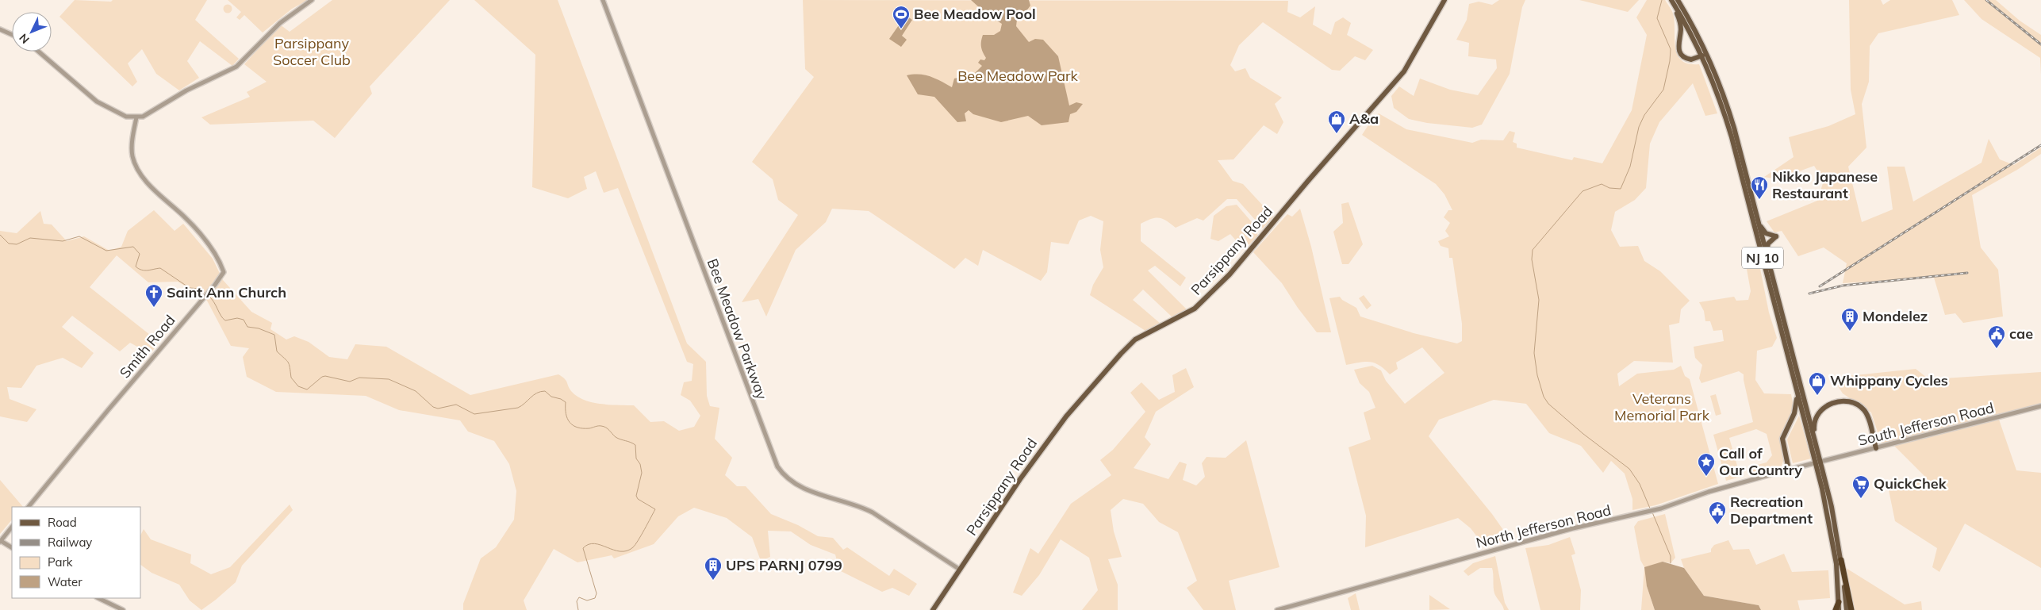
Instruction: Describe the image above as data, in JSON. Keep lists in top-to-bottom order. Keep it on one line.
{"streets":{"main road":["Parsippany Road","NJ 10"],"street":["Bee Meadow Parkway","Smith Road","South Jefferson Road","North Jefferson Road"]},"crossings":[["Parsippany Road","Bee Meadow Parkway"],["NJ 10","South Jefferson Road"],["NJ 10","North Jefferson Road"],["South Jefferson Road","North Jefferson Road"]],"parks":["Parsippany Soccer Club","Bee Meadow Park","Veterans Memorial Park"],"places":{"sports":["Bee Meadow Pool"],"shop":["A&a","Whippany Cycles"],"restaurant":["Nikko Japanese Restaurant"],"church":["Saint Ann Church"],"building":["Mondelez","UPS PARNJ 0799"],"public building":["cae","Recreation Department"],"place":["Call of Our Country"],"supermarket":["QuickChek"]},"legend":["Road","Railway","Park","Water"],"north":"bottom left"}
